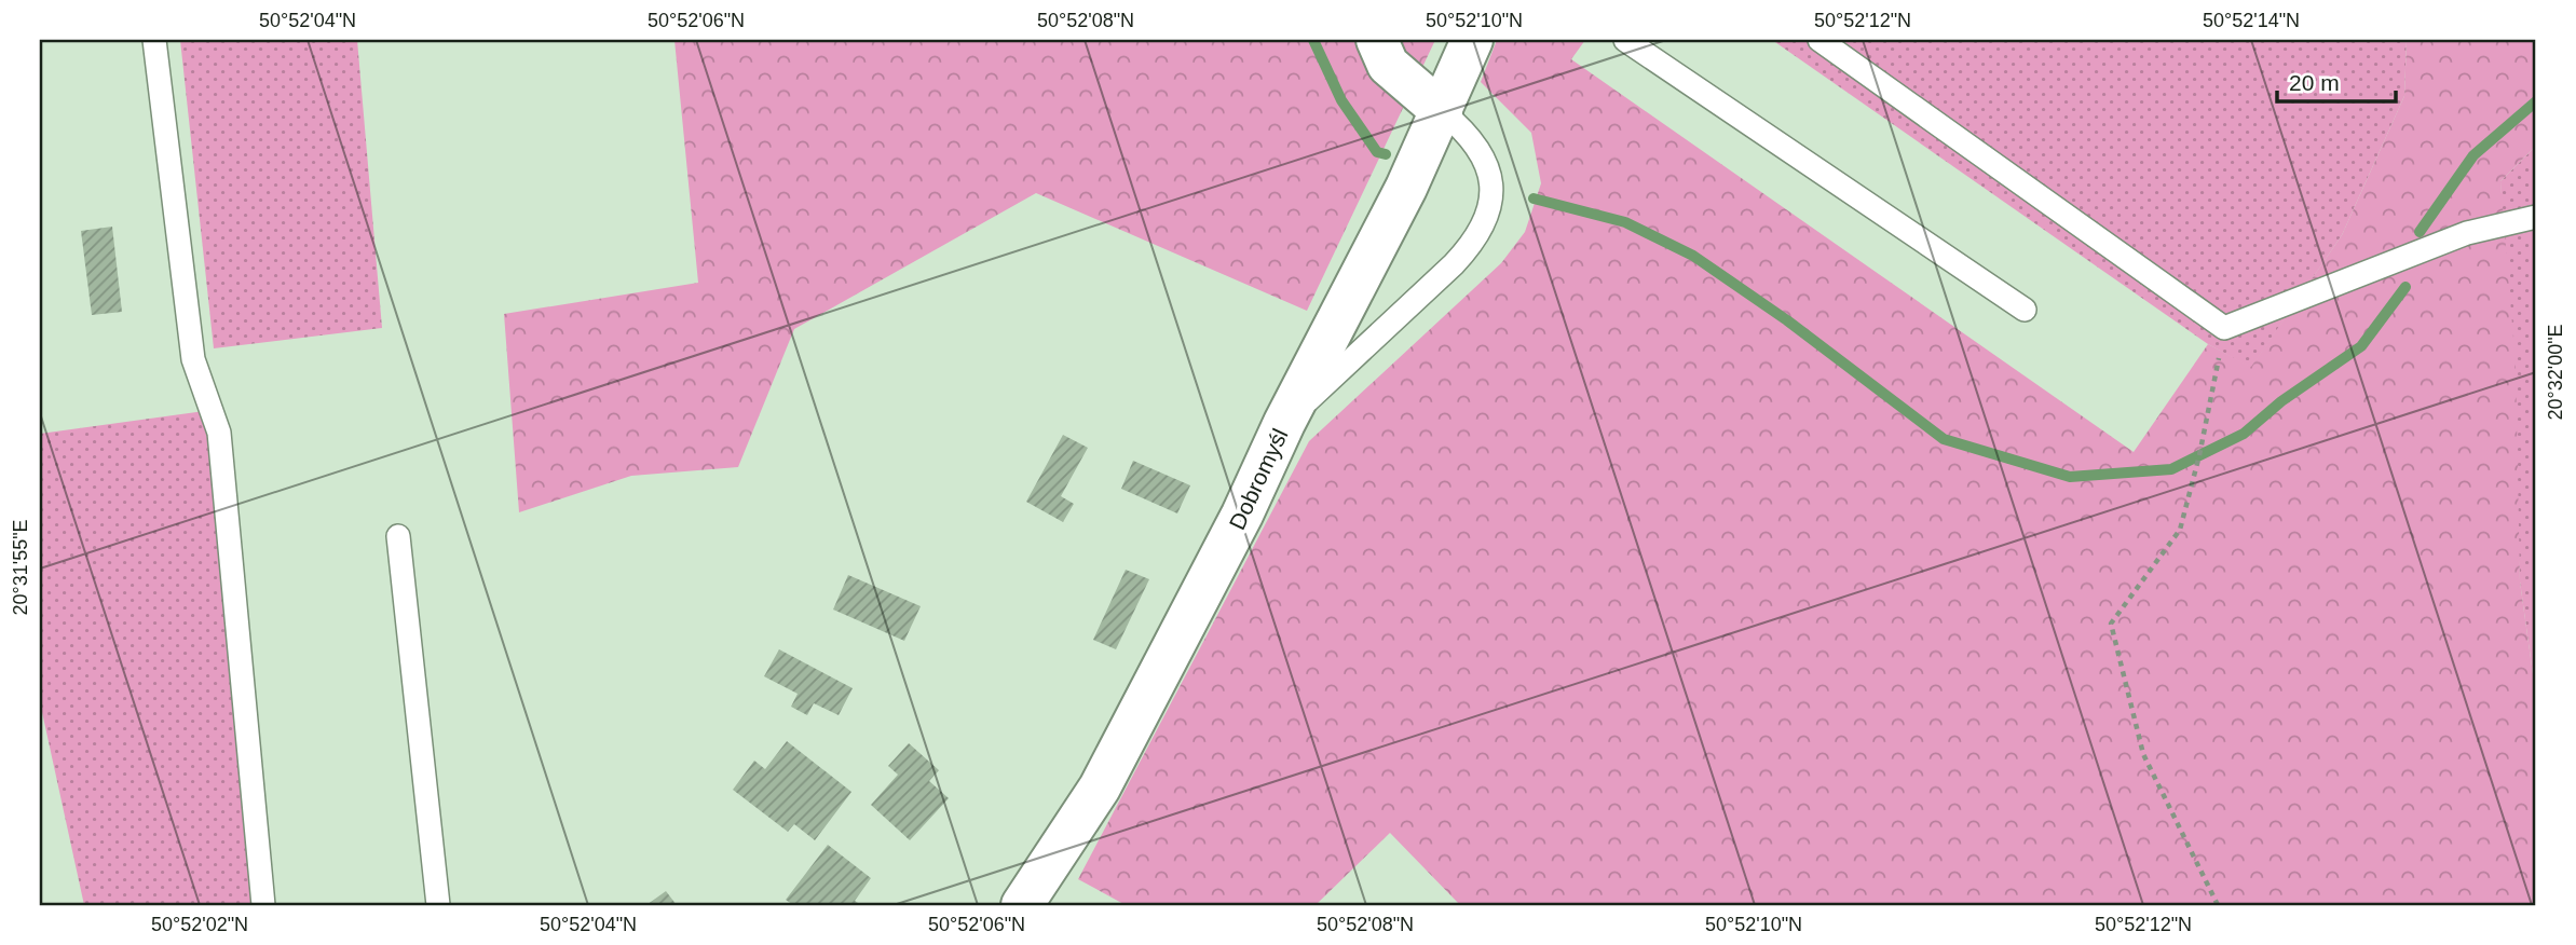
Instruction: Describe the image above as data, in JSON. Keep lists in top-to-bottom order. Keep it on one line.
{"streets":{"street":["Dobromyśl"]},"scale_bar":"20 m","coordinates":["50°52'04\"N","50°52'06\"N","50°52'08\"N","50°52'10\"N","50°52'12\"N","50°52'14\"N","20°32'00\"E","20°31'55\"E","50°52'02\"N"]}
